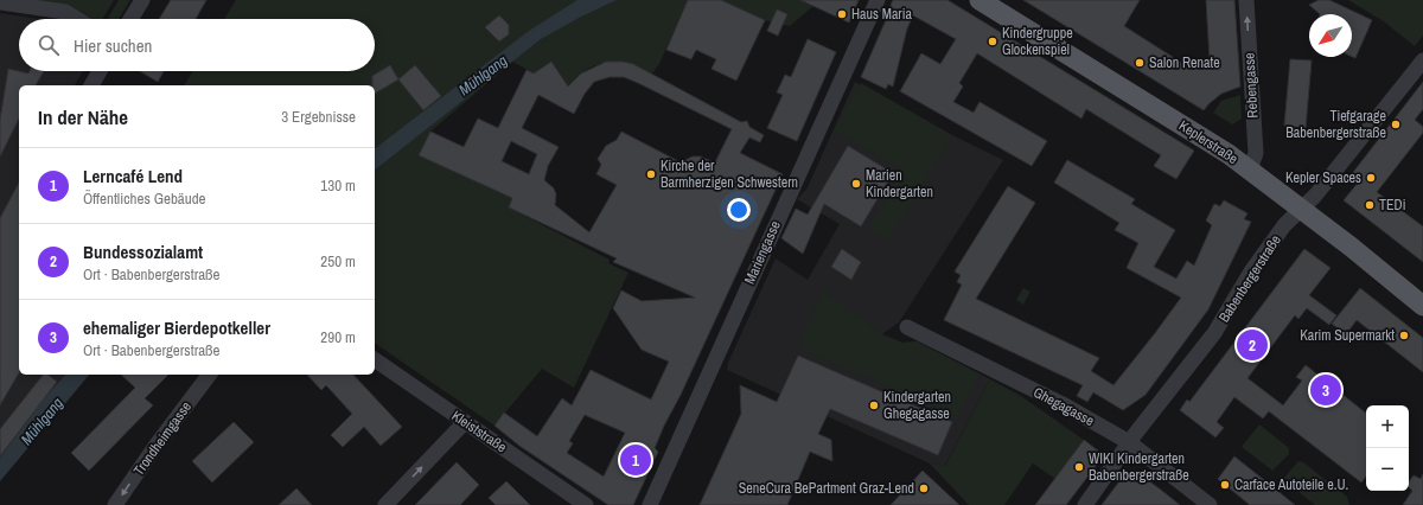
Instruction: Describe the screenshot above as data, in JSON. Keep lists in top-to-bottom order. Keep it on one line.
{"streets":{"main road":["Keplerstraße"],"street":["Rebengasse","Mariengasse","Babenbergerstraße","Ghegagasse","Kleiststraße","Trondheimgasse"]},"crossings":[["Rebengasse","Keplerstraße"],["Keplerstraße","Babenbergerstraße"],["Babenbergerstraße","Ghegagasse"]],"one_way":["Rebengasse","Trondheimgasse"],"water":["Mühlgang"],"places":["Haus Maria","Kindergruppe Glockenspiel","Salon Renate","Tiefgarage Babenbergerstraße","Kirche der Barmherzigen Schwestern","Kepler Spaces","Marien Kindergarten","TEDi","Karim Supermarkt","Kindergarten Ghegagasse","WIKI Kindergarten Babenbergerstraße","Carface Autoteile e.U.","SeneCura BePartment Graz-Lend"],"north":"bottom left","page":{"search":"Hier suchen","heading":["In der Nähe","3 Ergebnisse"],"list":[{"mark":"1","name":"Lerncafé Lend","note":"Öffentliches Gebäude","value":"130 m"},{"mark":"2","name":"Bundessozialamt","note":"Ort · Babenbergerstraße","value":"250 m"},{"mark":"3","name":"ehemaliger Bierdepotkeller","note":"Ort · Babenbergerstraße","value":"290 m"}],"pins":["2","3","1"],"map_buttons":["+","−"]}}
